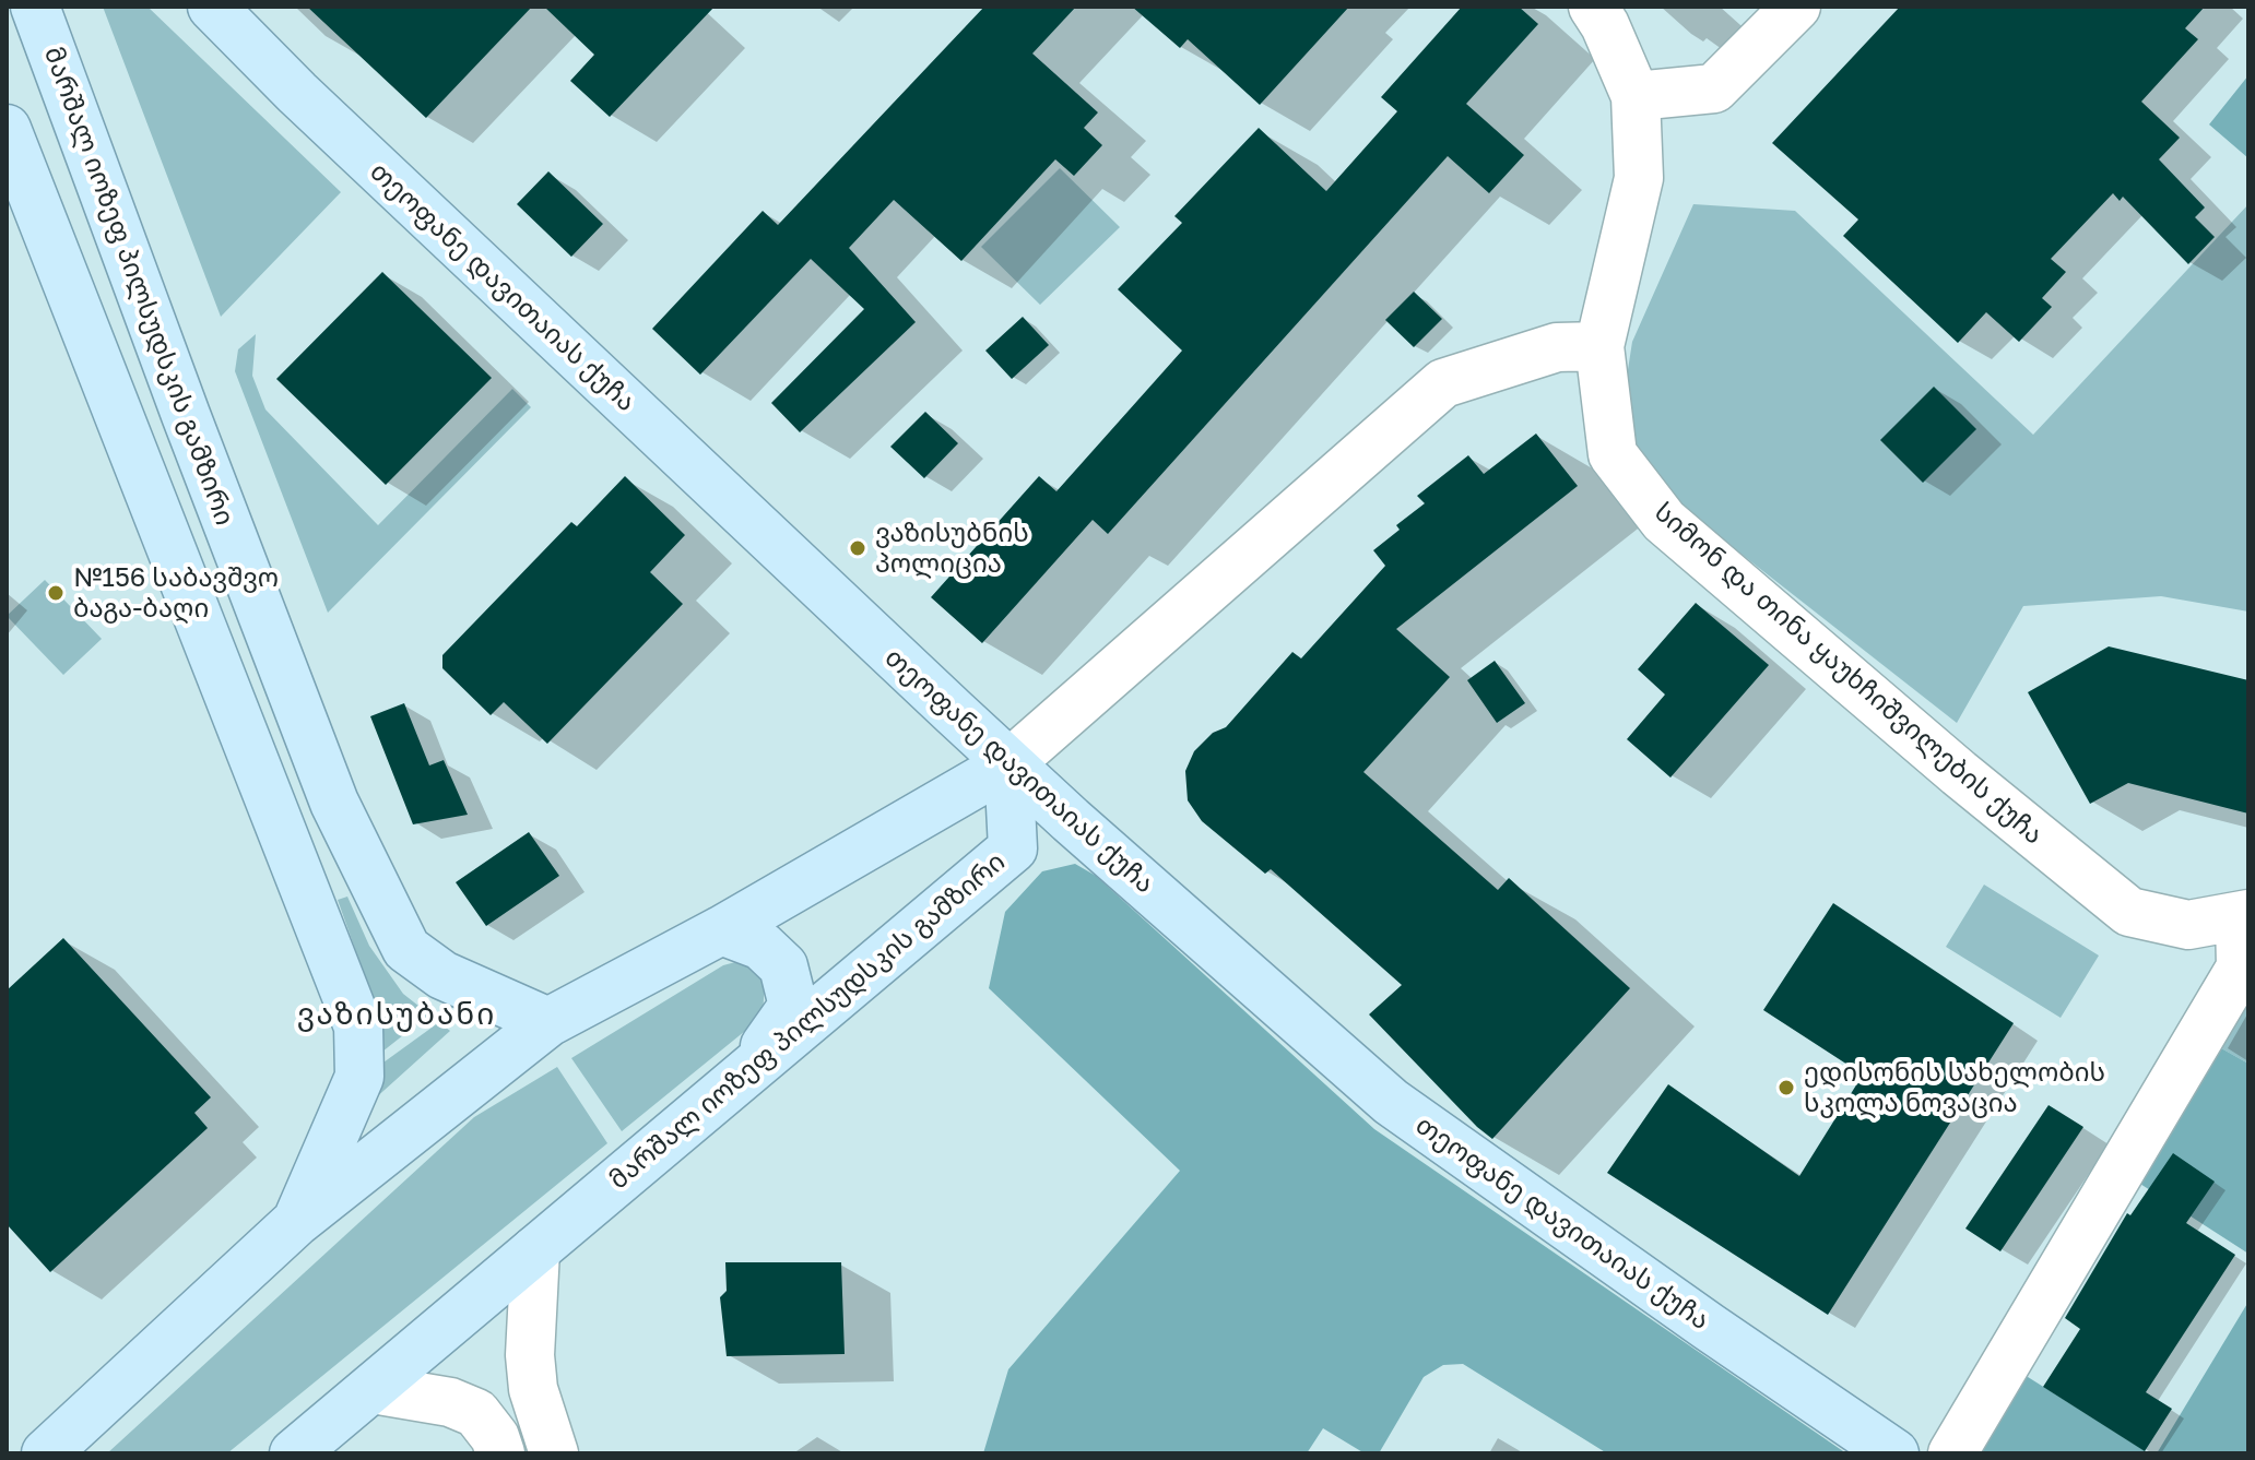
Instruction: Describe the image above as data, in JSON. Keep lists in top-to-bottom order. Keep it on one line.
{"streets":{"main road":["მარშალ იოზეფ პილსუდსკის გამზირი","თეოფანე დავითაიას ქუჩა"],"street":["სიმონ და თინა ყაუხჩიშვილების ქუჩა"]},"crossings":[["მარშალ იოზეფ პილსუდსკის გამზირი","თეოფანე დავითაიას ქუჩა"]],"districts":["ვაზისუბანი"],"places":["ვაზისუბნის პოლიცია","№156 საბავშვო ბაგა-ბაღი","ედისონის სახელობის სკოლა ნოვაცია"]}
